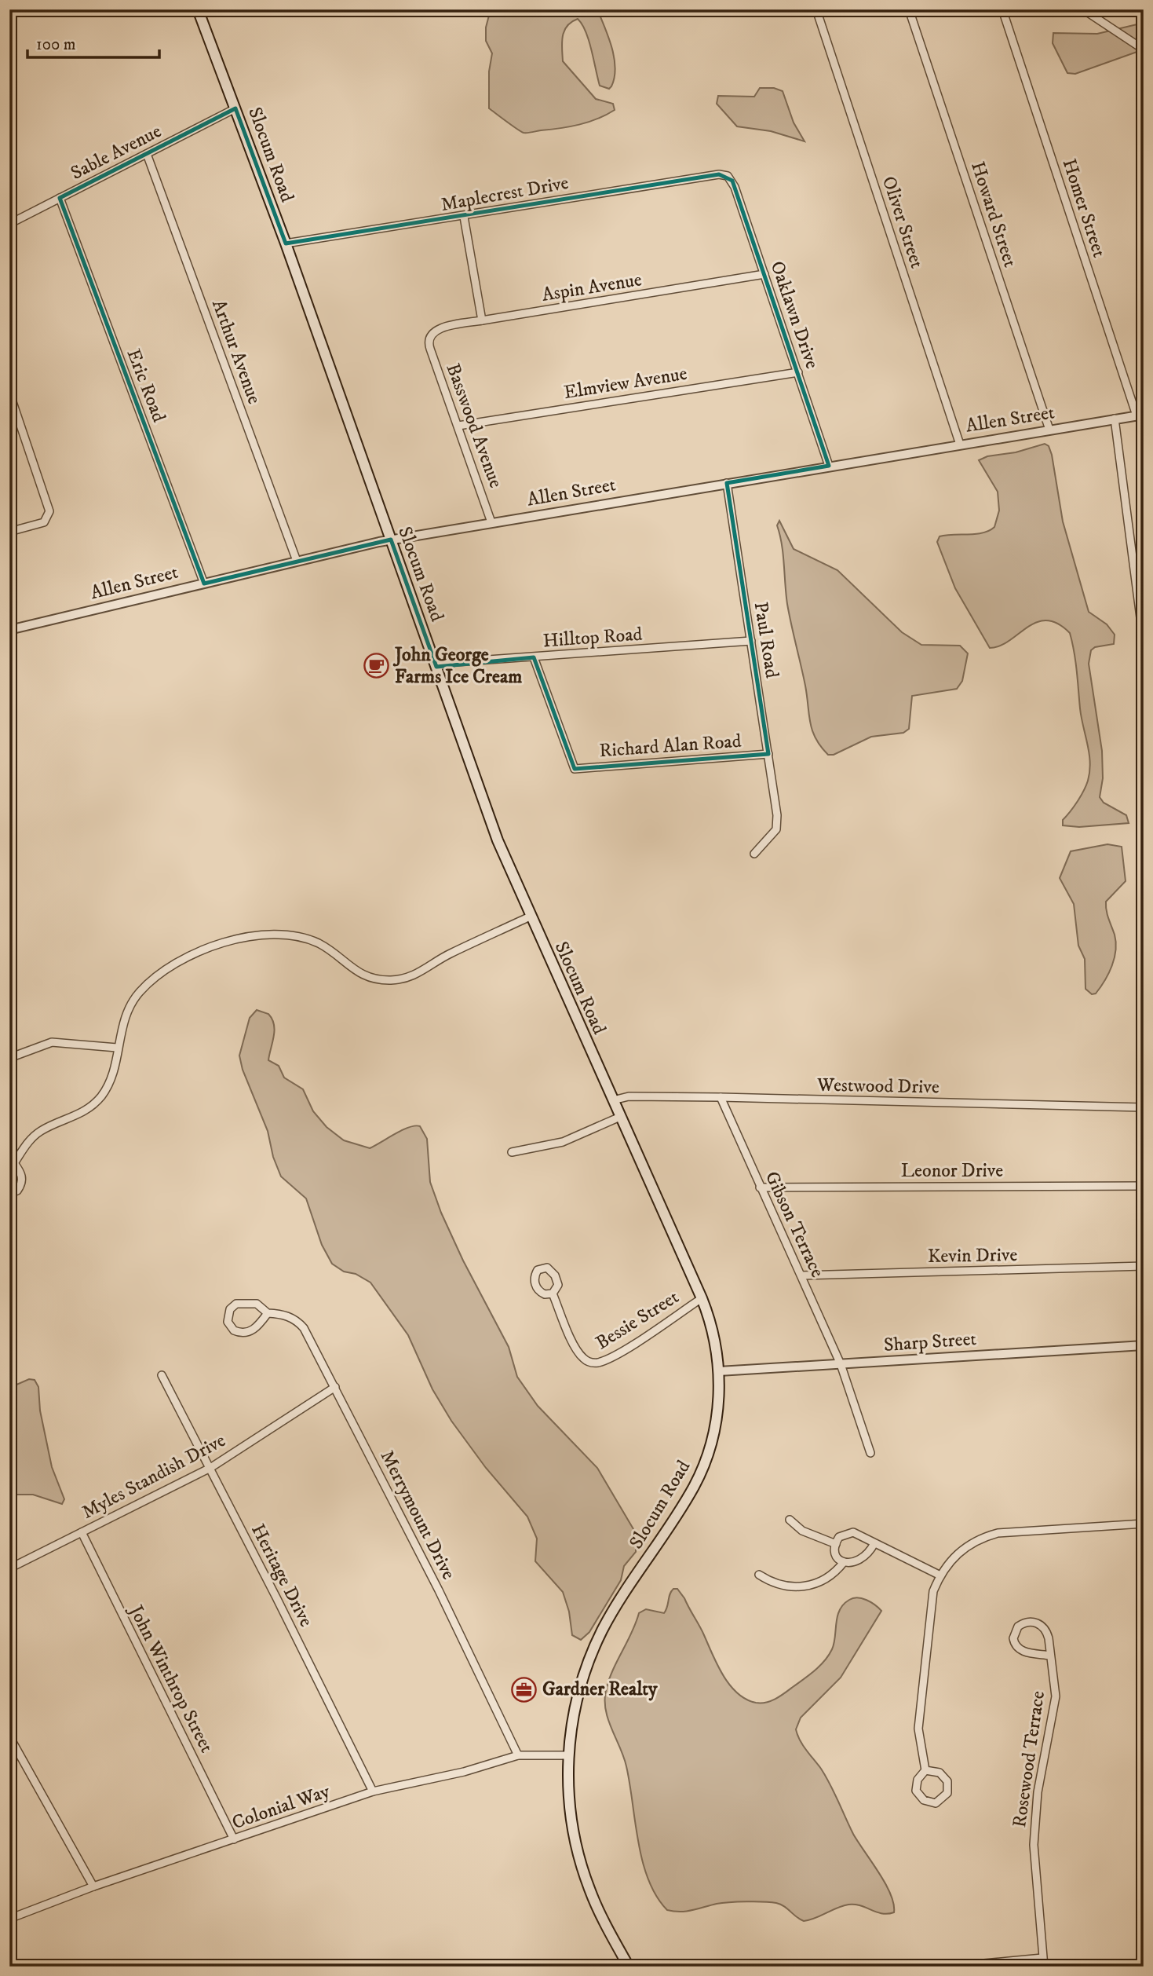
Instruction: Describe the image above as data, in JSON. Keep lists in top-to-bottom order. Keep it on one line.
{"streets":{"main road":["Slocum Road"],"street":["Sable Avenue","Maplecrest Drive","Homer Street","Howard Street","Oliver Street","Aspin Avenue","Oaklawn Drive","Arthur Avenue","Elmview Avenue","Eric Road","Allen Street","Basswood Avenue","Hilltop Road","Paul Road","Richard Alan Road","Westwood Drive","Leonor Drive","Gibson Terrace","Kevin Drive","Bessie Street","Sharp Street","Myles Standish Drive","Merrymount Drive","Heritage Drive","John Winthrop Street","Rosewood Terrace","Colonial Way"]},"crossings":[["Sable Avenue","Slocum Road"],["Sable Avenue","Arthur Avenue"],["Sable Avenue","Eric Road"],["Slocum Road","Maplecrest Drive"],["Slocum Road","Allen Street"],["Slocum Road","Hilltop Road"],["Slocum Road","Westwood Drive"],["Slocum Road","Bessie Street"],["Slocum Road","Sharp Street"],["Slocum Road","Colonial Way"],["Maplecrest Drive","Oaklawn Drive"],["Homer Street","Allen Street"],["Howard Street","Allen Street"],["Oliver Street","Allen Street"],["Aspin Avenue","Oaklawn Drive"],["Aspin Avenue","Basswood Avenue"],["Oaklawn Drive","Elmview Avenue"],["Oaklawn Drive","Allen Street"],["Arthur Avenue","Allen Street"],["Elmview Avenue","Basswood Avenue"],["Eric Road","Allen Street"],["Allen Street","Basswood Avenue"],["Allen Street","Paul Road"],["Hilltop Road","Paul Road"],["Hilltop Road","Richard Alan Road"],["Paul Road","Richard Alan Road"],["Westwood Drive","Gibson Terrace"],["Leonor Drive","Gibson Terrace"],["Gibson Terrace","Kevin Drive"],["Gibson Terrace","Sharp Street"],["Myles Standish Drive","Merrymount Drive"],["Myles Standish Drive","Heritage Drive"],["Myles Standish Drive","John Winthrop Street"],["Merrymount Drive","Colonial Way"],["Heritage Drive","Colonial Way"],["John Winthrop Street","Colonial Way"]],"places":{"cafe":["John George Farms Ice Cream"],"office":["Gardner Realty"]},"scale_bar":"100 m"}
